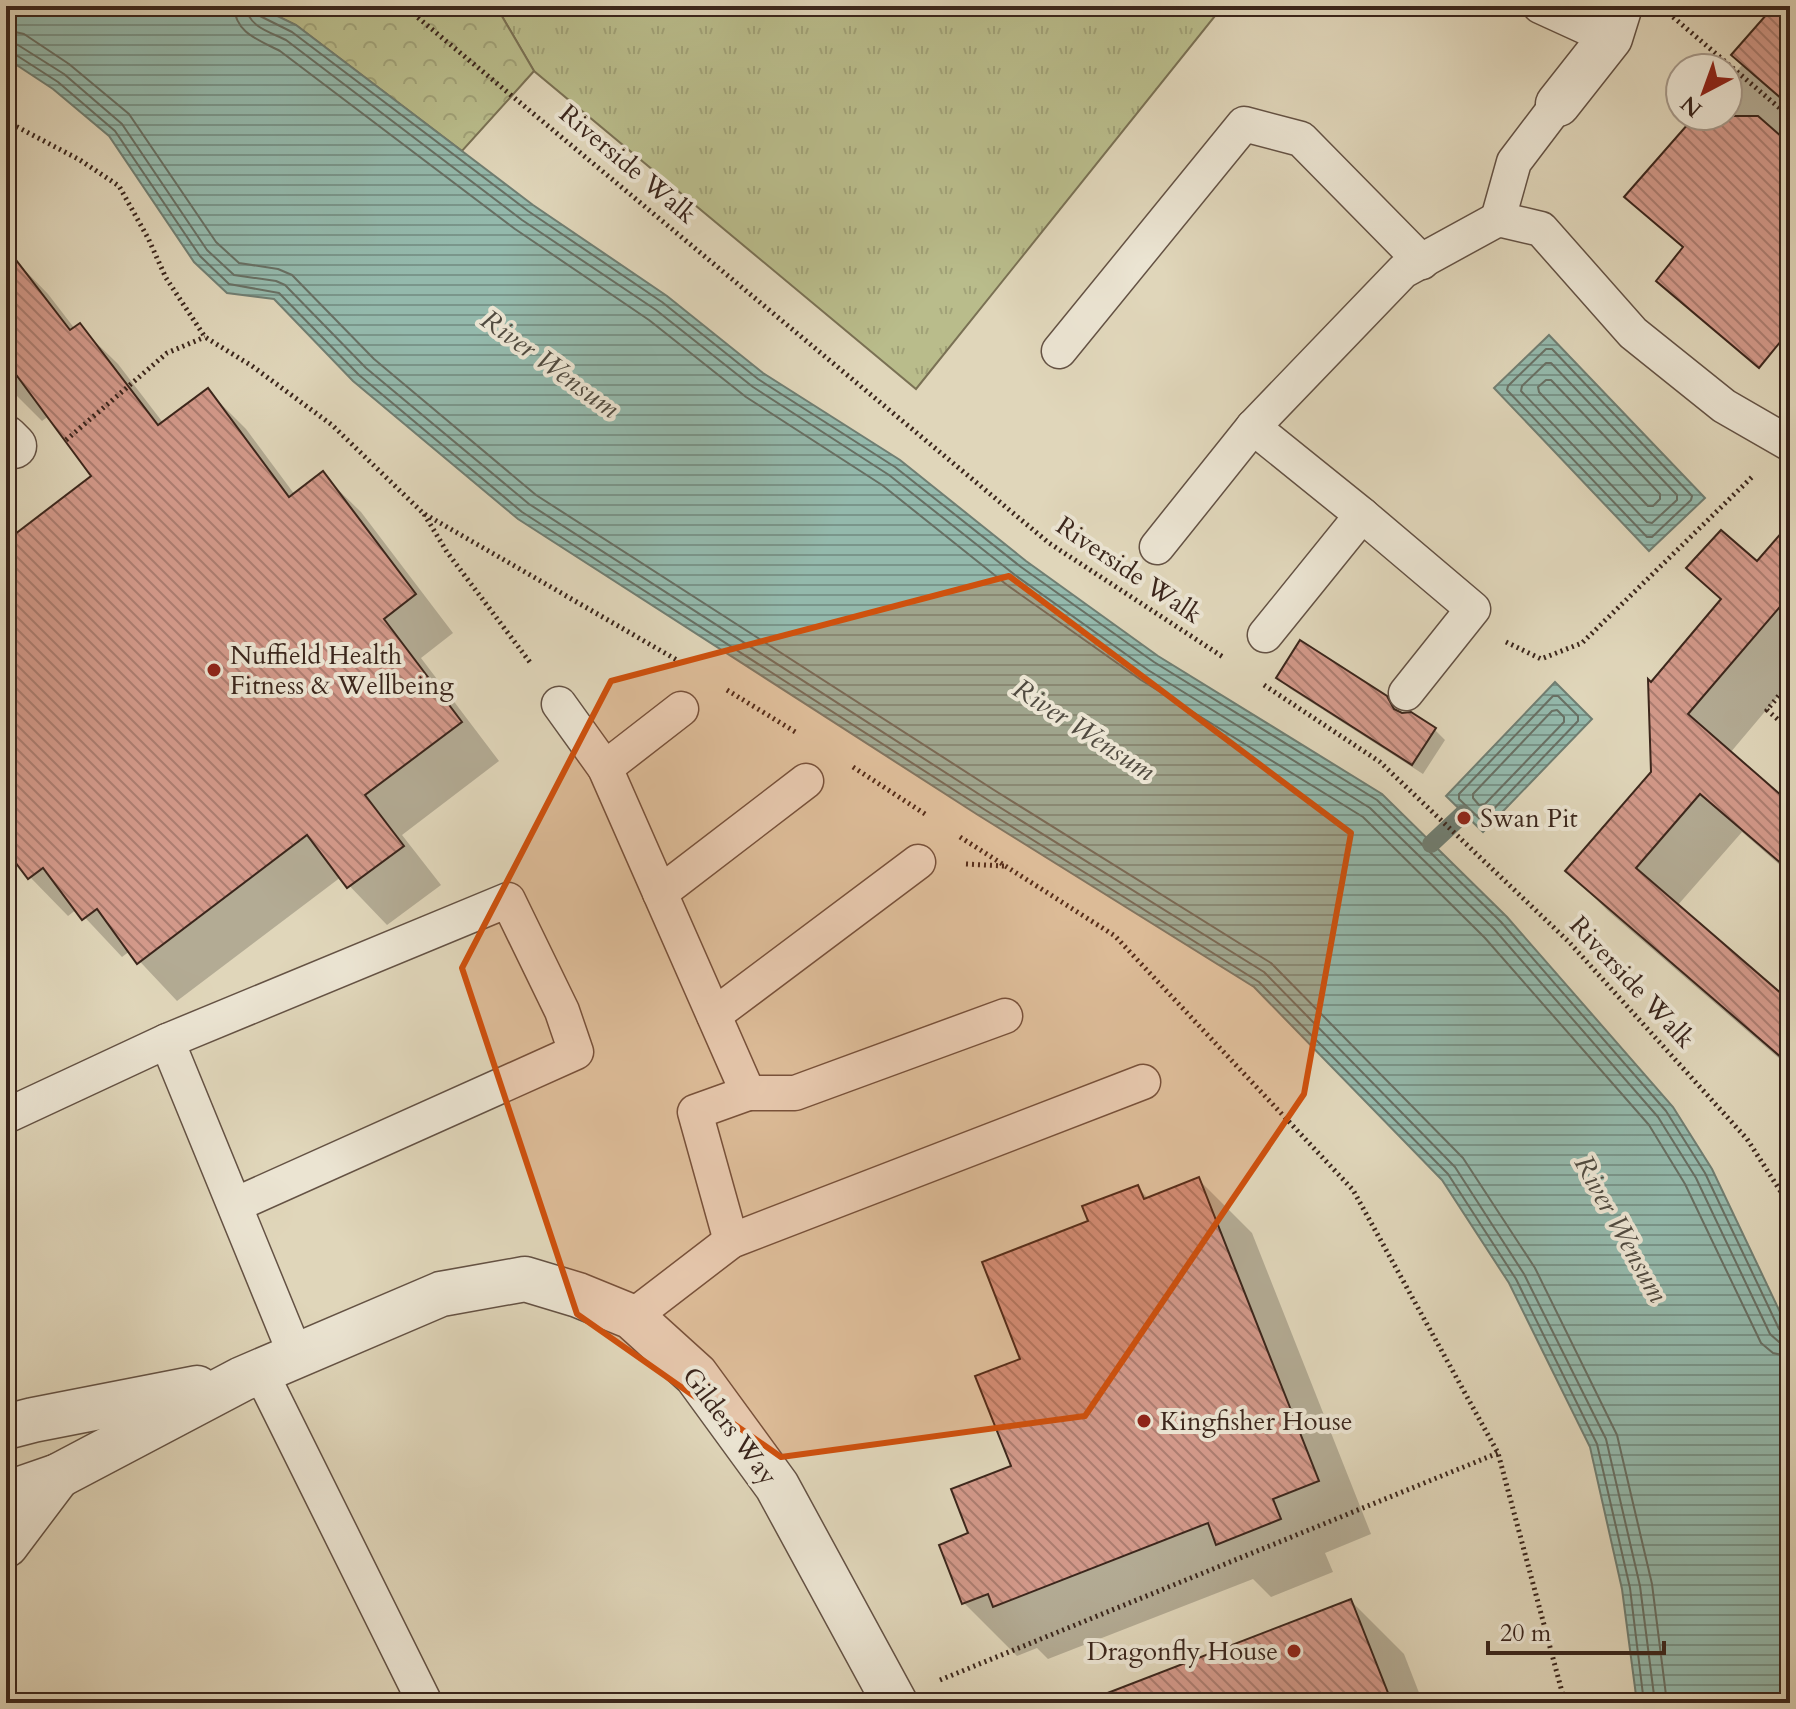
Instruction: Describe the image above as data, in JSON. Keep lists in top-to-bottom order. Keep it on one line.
{"streets":{"street":["Gilders Way"],"path":["Riverside Walk"]},"water":["River Wensum"],"places":["Nuffield Health Fitness & Wellbeing","Swan Pit","Kingfisher House","Dragonfly House"],"scale_bar":"20 m","north":"bottom left"}
